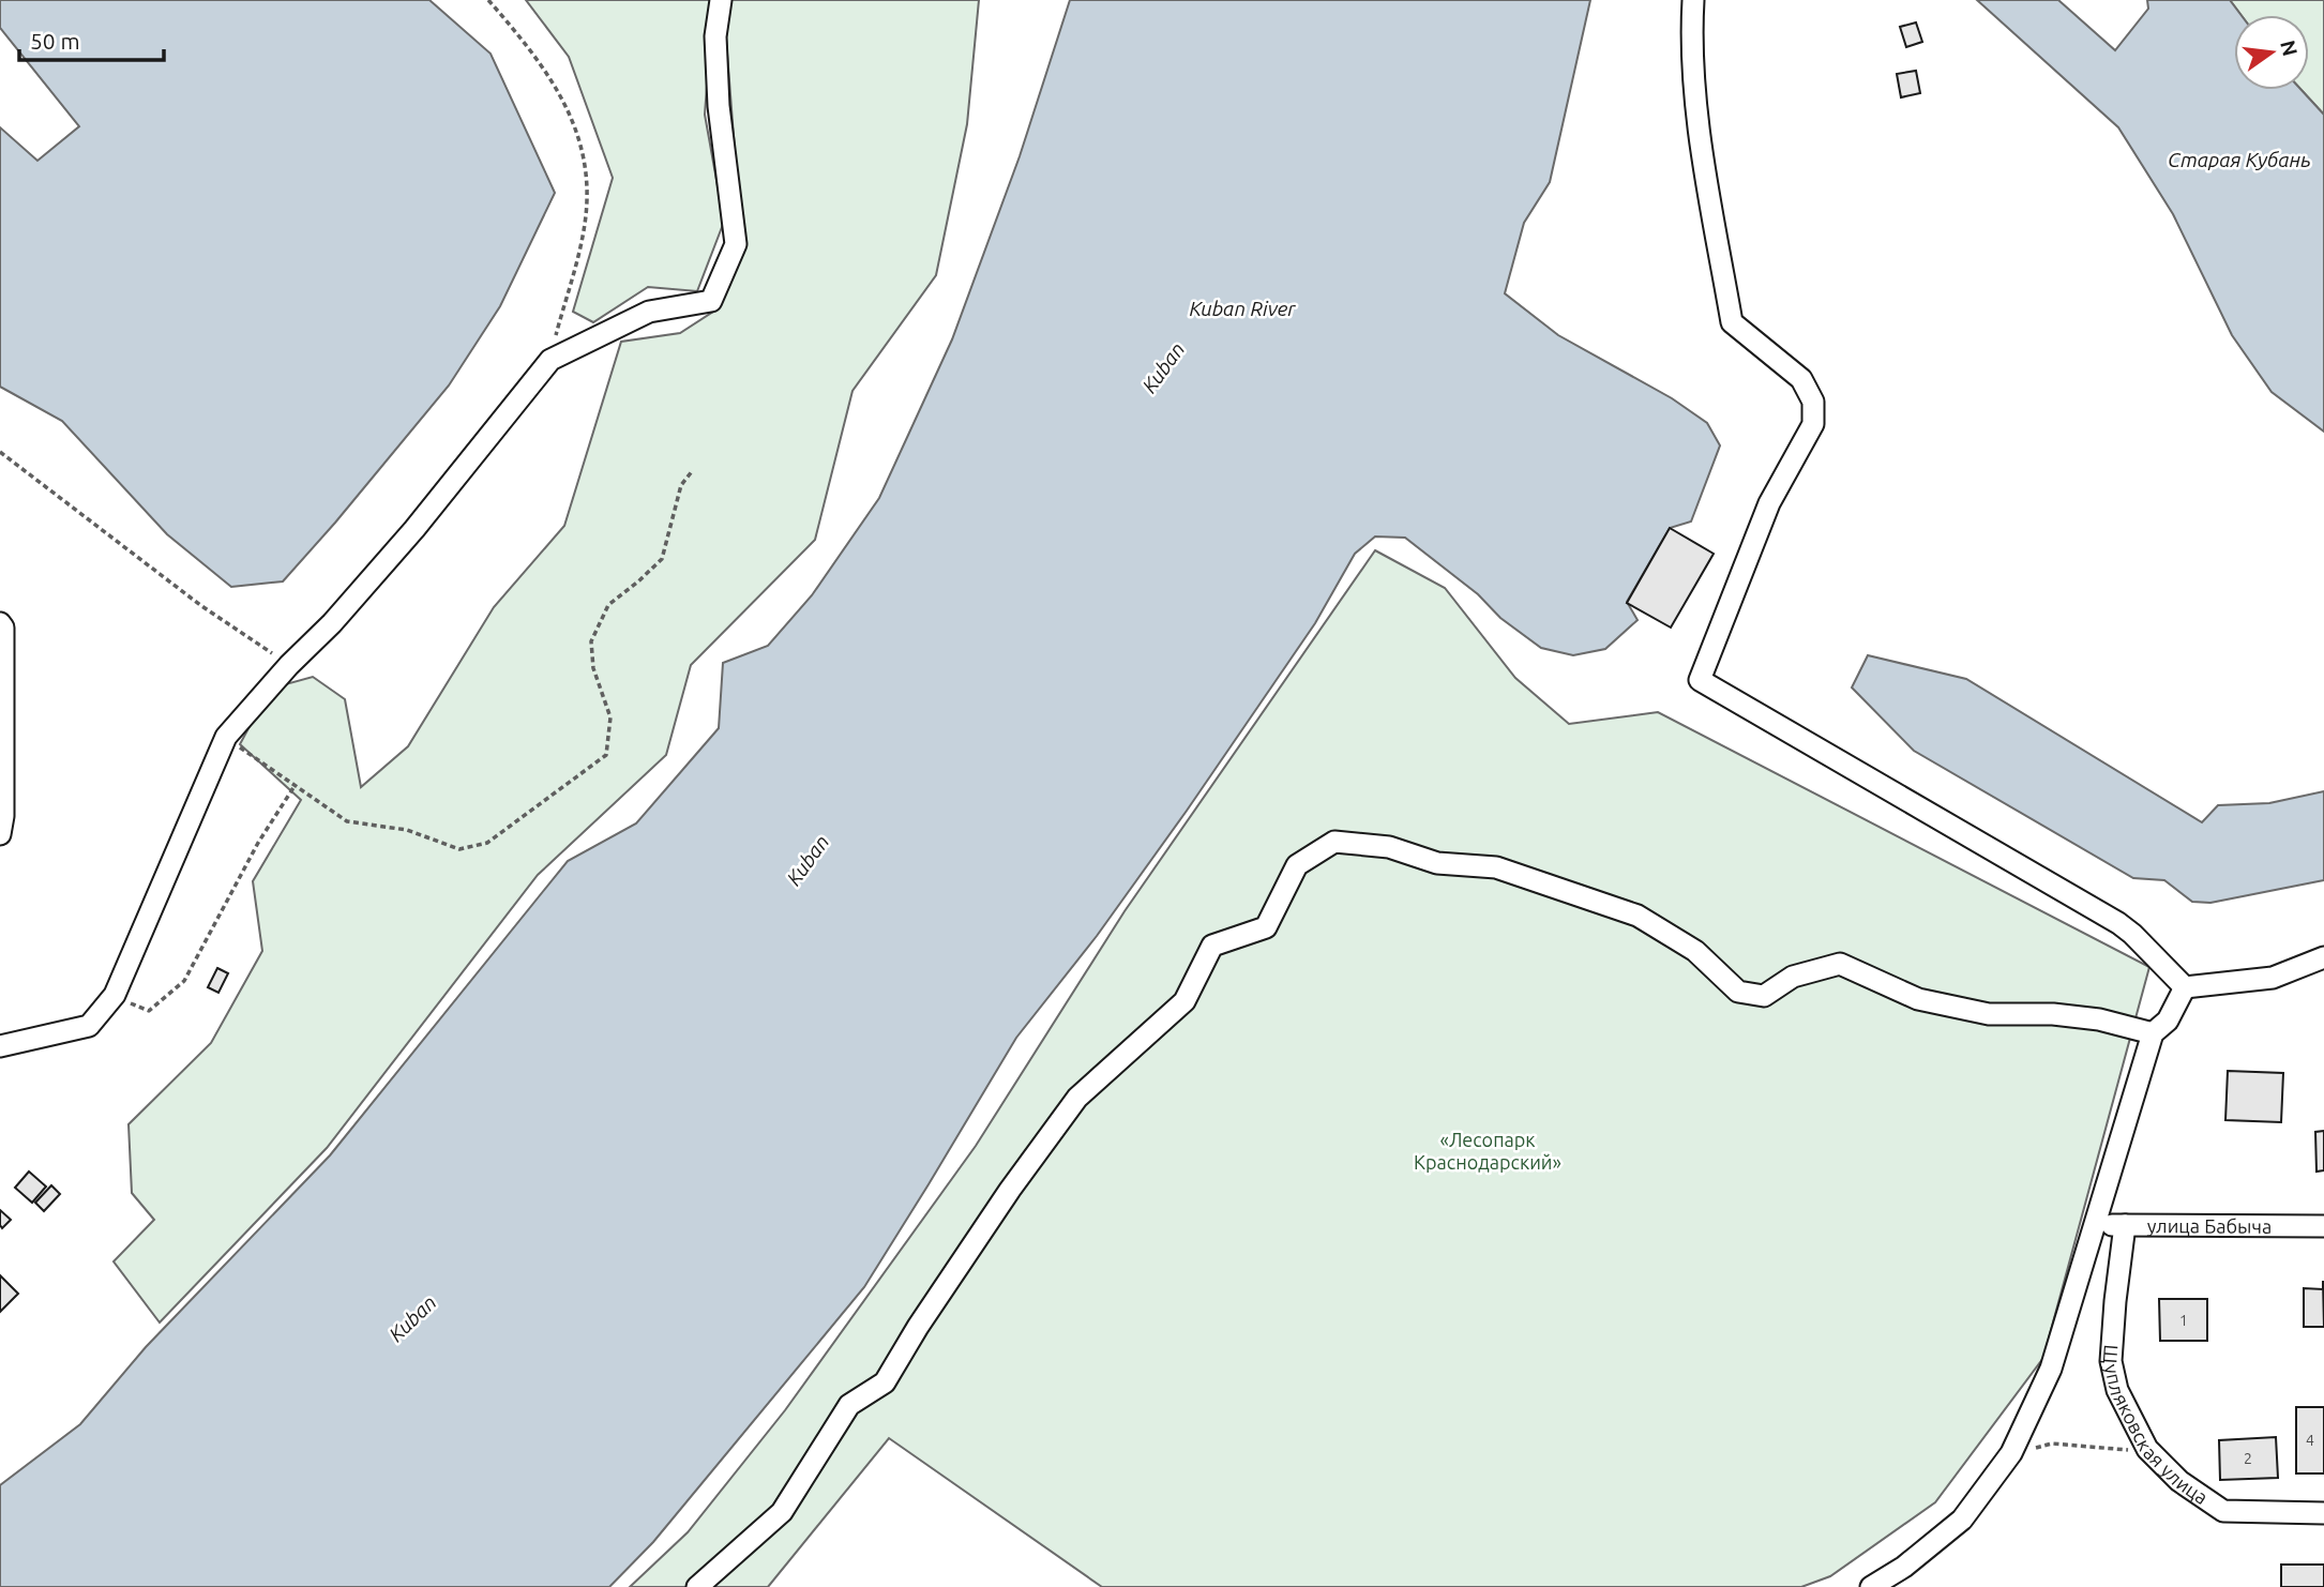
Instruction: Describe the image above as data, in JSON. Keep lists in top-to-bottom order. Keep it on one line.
{"streets":{"street":["улица Бабыча","Щупляковская улица"]},"crossings":[["улица Бабыча","Щупляковская улица"]],"water":["Старая Кубань","Kuban River","Kuban"],"parks":["«Лесопарк Краснодарский»"],"house_numbers":["1","4","2"],"scale_bar":"50 m","north":"right"}
